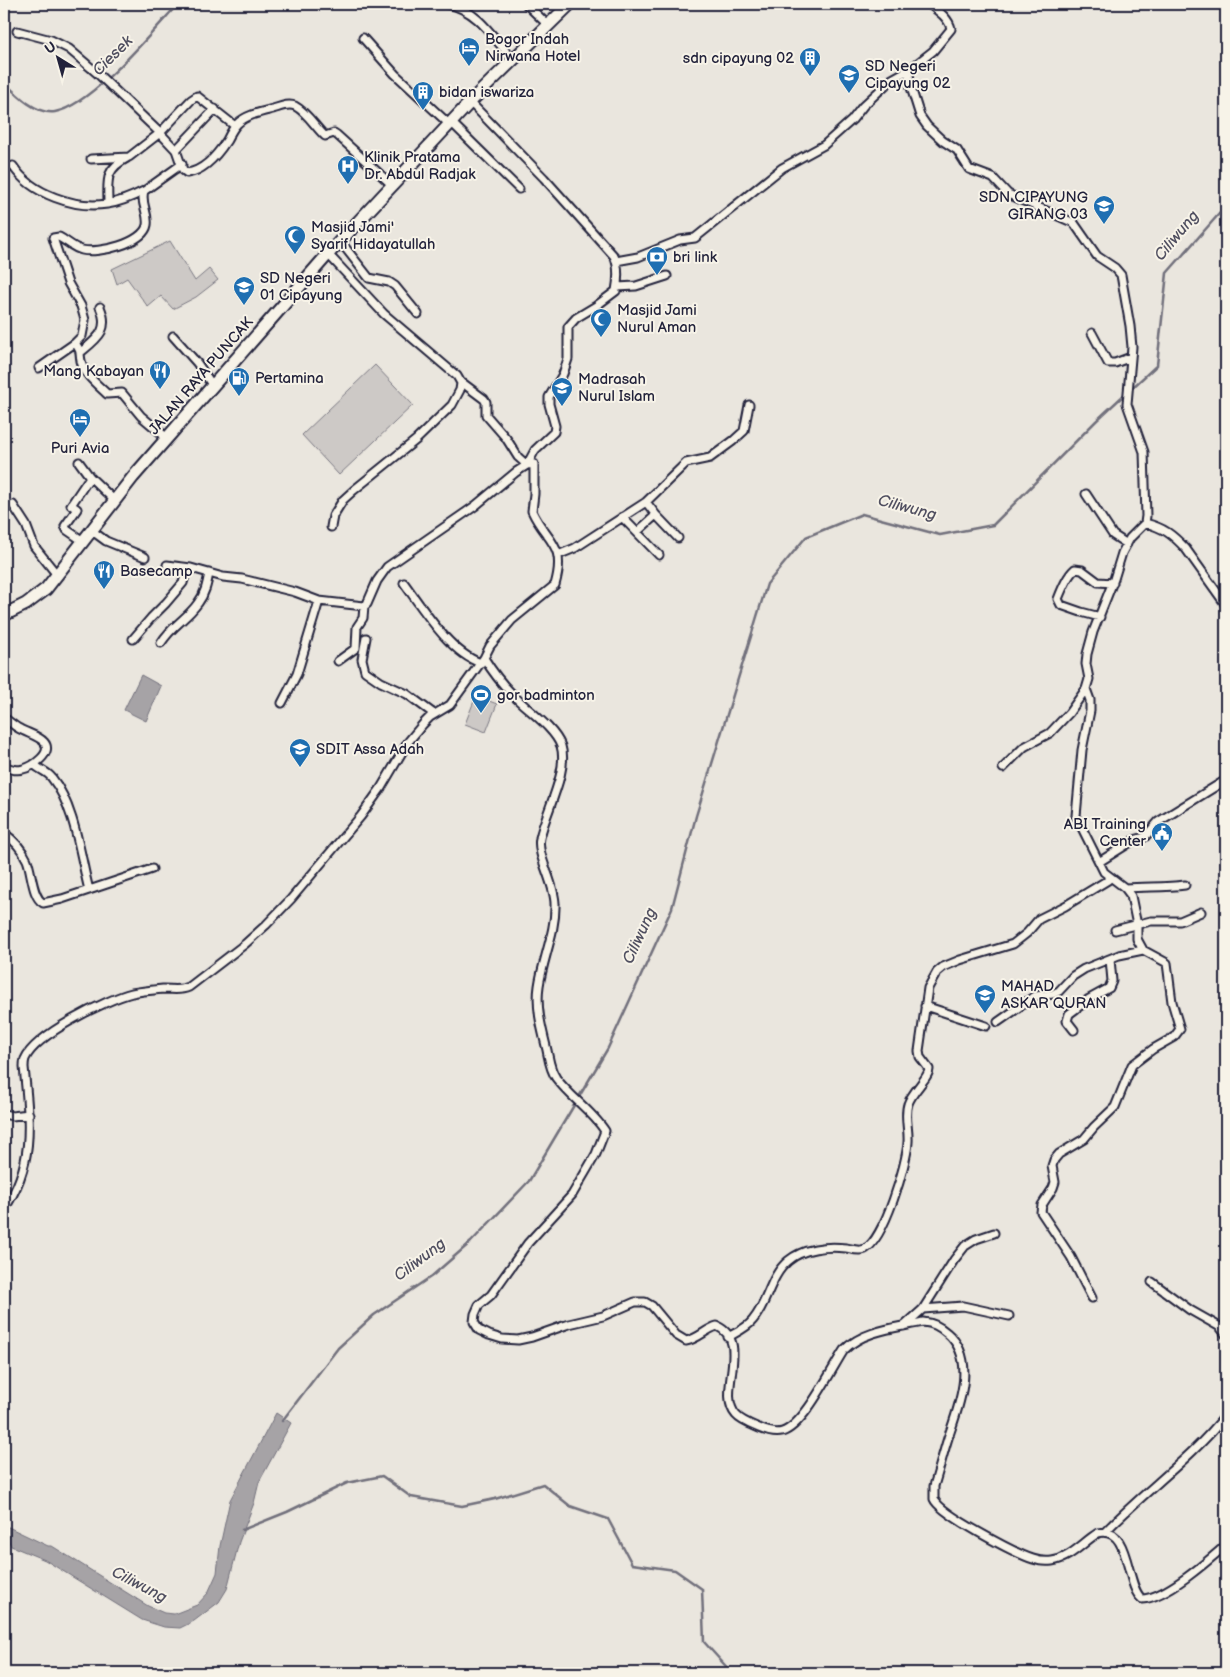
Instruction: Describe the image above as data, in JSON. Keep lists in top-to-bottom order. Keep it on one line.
{"streets":{"highway":["JALAN RAYA PUNCAK"]},"water":["Ciesek","Ciliwung"],"places":{"hotel":["Bogor Indah Nirwana Hotel","Puri Avia"],"building":["sdn cipayung 02","bidan iswariza"],"school or university":["SD Negeri Cipayung 02","SDN CIPAYUNG GIRANG 03","SD Negeri 01 Cipayung","Madrasah Nurul Islam","SDIT Assa Adah","MAHAD ASKAR QURAN"],"hospital":["Klinik Pratama Dr. Abdul Radjak"],"mosque":["Masjid Jami' Syarif Hidayatullah","Masjid Jami Nurul Aman"],"bank":["bri link"],"restaurant":["Mang Kabayan","Basecamp"],"fuel station":["Pertamina"],"sports":["gor badminton"],"public building":["ABI Training Center"]},"north":"top left"}
